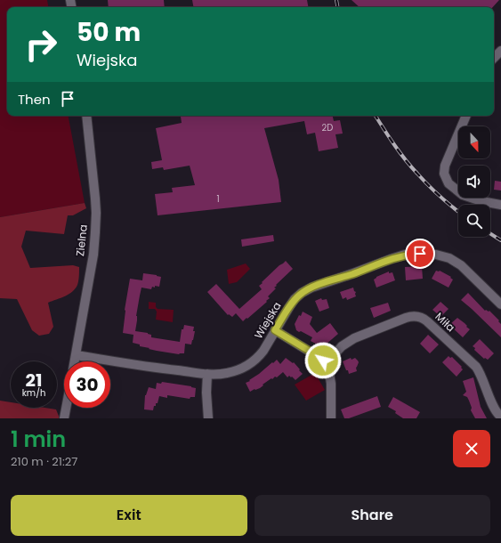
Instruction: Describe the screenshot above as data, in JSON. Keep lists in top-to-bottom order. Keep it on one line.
{"streets":{"street":["Zielna","Wiejska","Miła"]},"crossings":[["Zielna","Wiejska"]],"house_numbers":["2D","1"],"north":"bottom","page":{"turn":["50 m","Wiejska"],"then":"Then","speed":"21 km/h","limit":"30","heading":["1 min","210 m · 21:27"],"buttons":["Exit","Share"]}}
